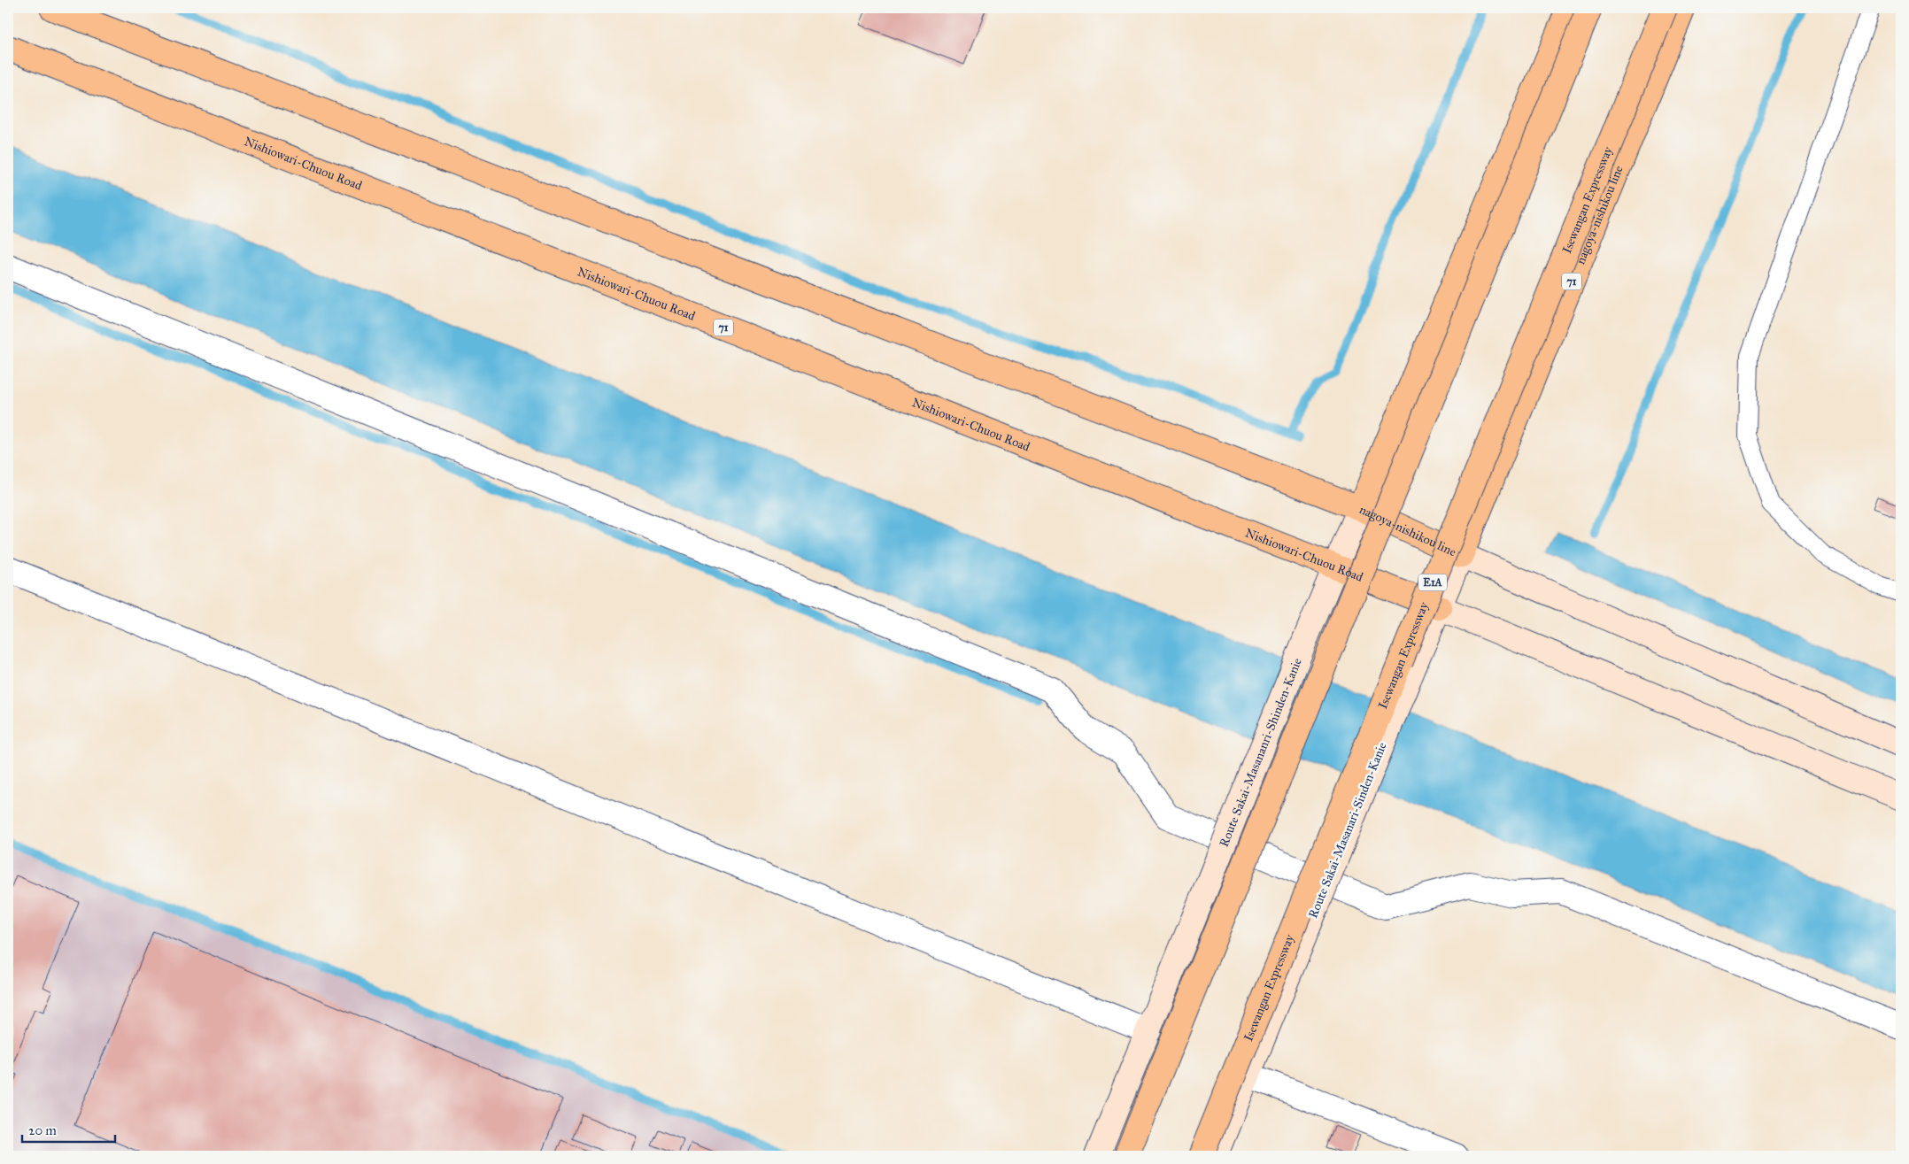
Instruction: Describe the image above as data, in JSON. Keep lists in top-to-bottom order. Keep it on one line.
{"streets":{"main road":["Nishiowari-Chuou Road","Isewangan Expressway","nagoya-nishikou line","71","E1A","Route Sakai-Masananri-Shinden-Kanie","Route Sakai-Masanari-Sinden-Kanie"]},"crossings":[["Nishiowari-Chuou Road","Route Sakai-Masananri-Shinden-Kanie"],["Nishiowari-Chuou Road","Route Sakai-Masanari-Sinden-Kanie"],["nagoya-nishikou line","Route Sakai-Masanari-Sinden-Kanie"]],"scale_bar":"20 m"}
